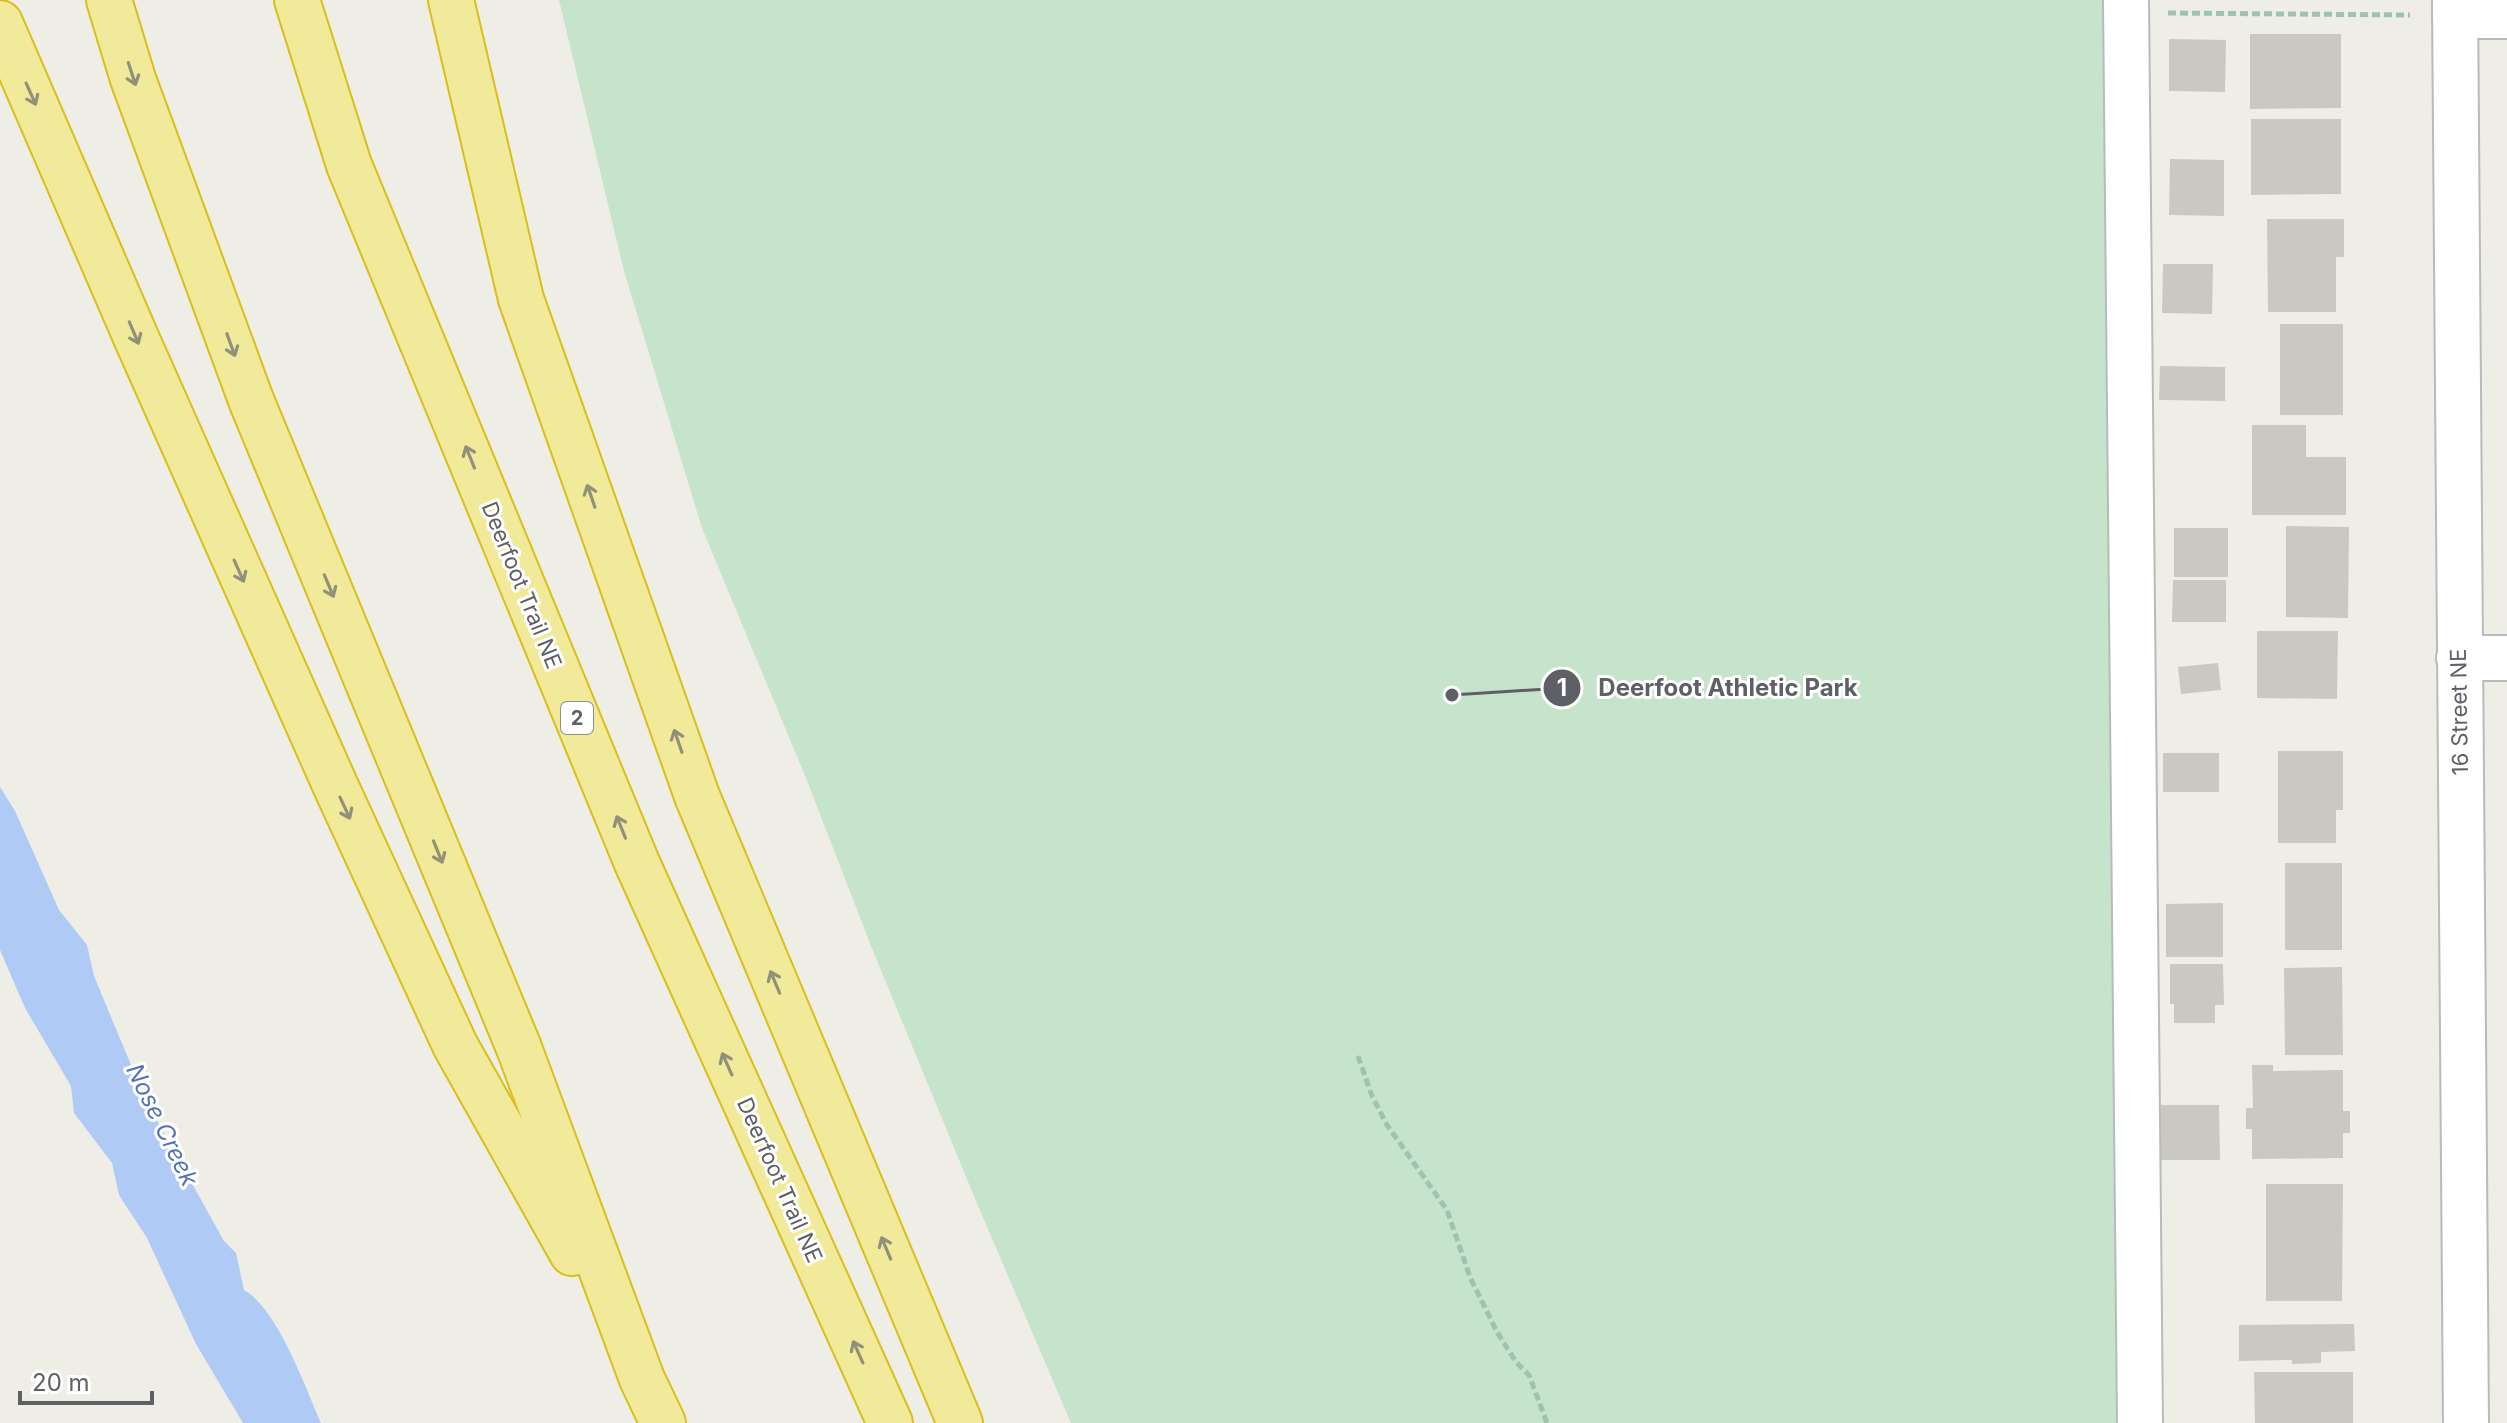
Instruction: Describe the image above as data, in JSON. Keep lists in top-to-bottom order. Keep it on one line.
{"streets":{"highway":["Deerfoot Trail NE","2"],"street":["16 Street NE"]},"water":["Nose Creek"],"places":["Deerfoot Athletic Park"],"scale_bar":"20 m"}
